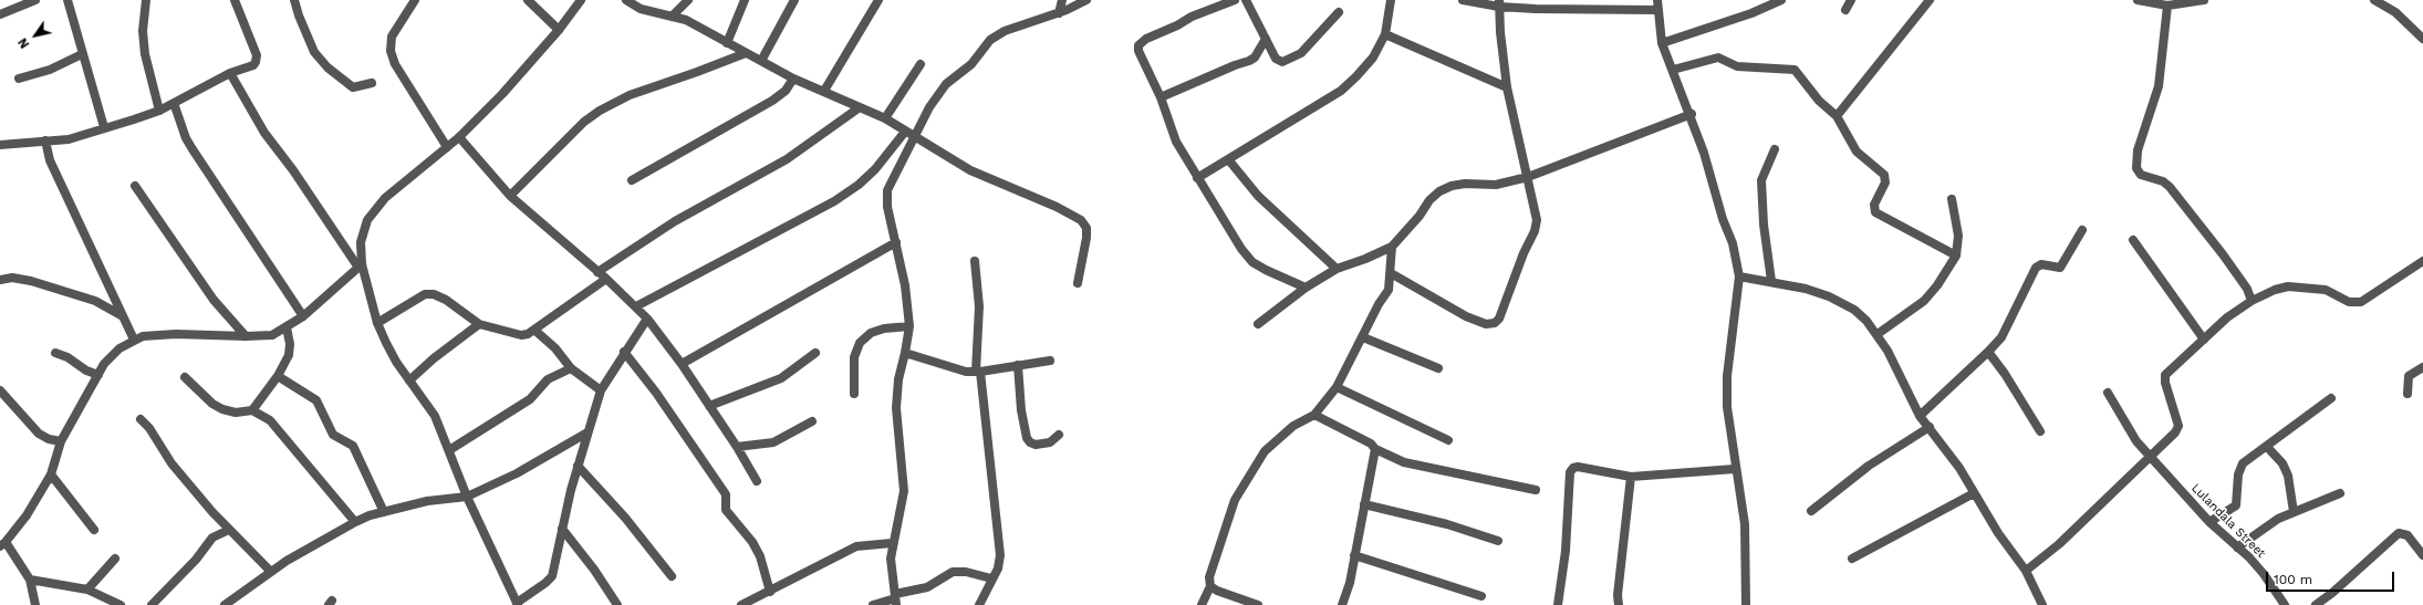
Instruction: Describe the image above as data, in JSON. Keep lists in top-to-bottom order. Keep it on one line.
{"streets":{"street":["Lulandala Street"]},"scale_bar":"100 m","north":"bottom left"}
